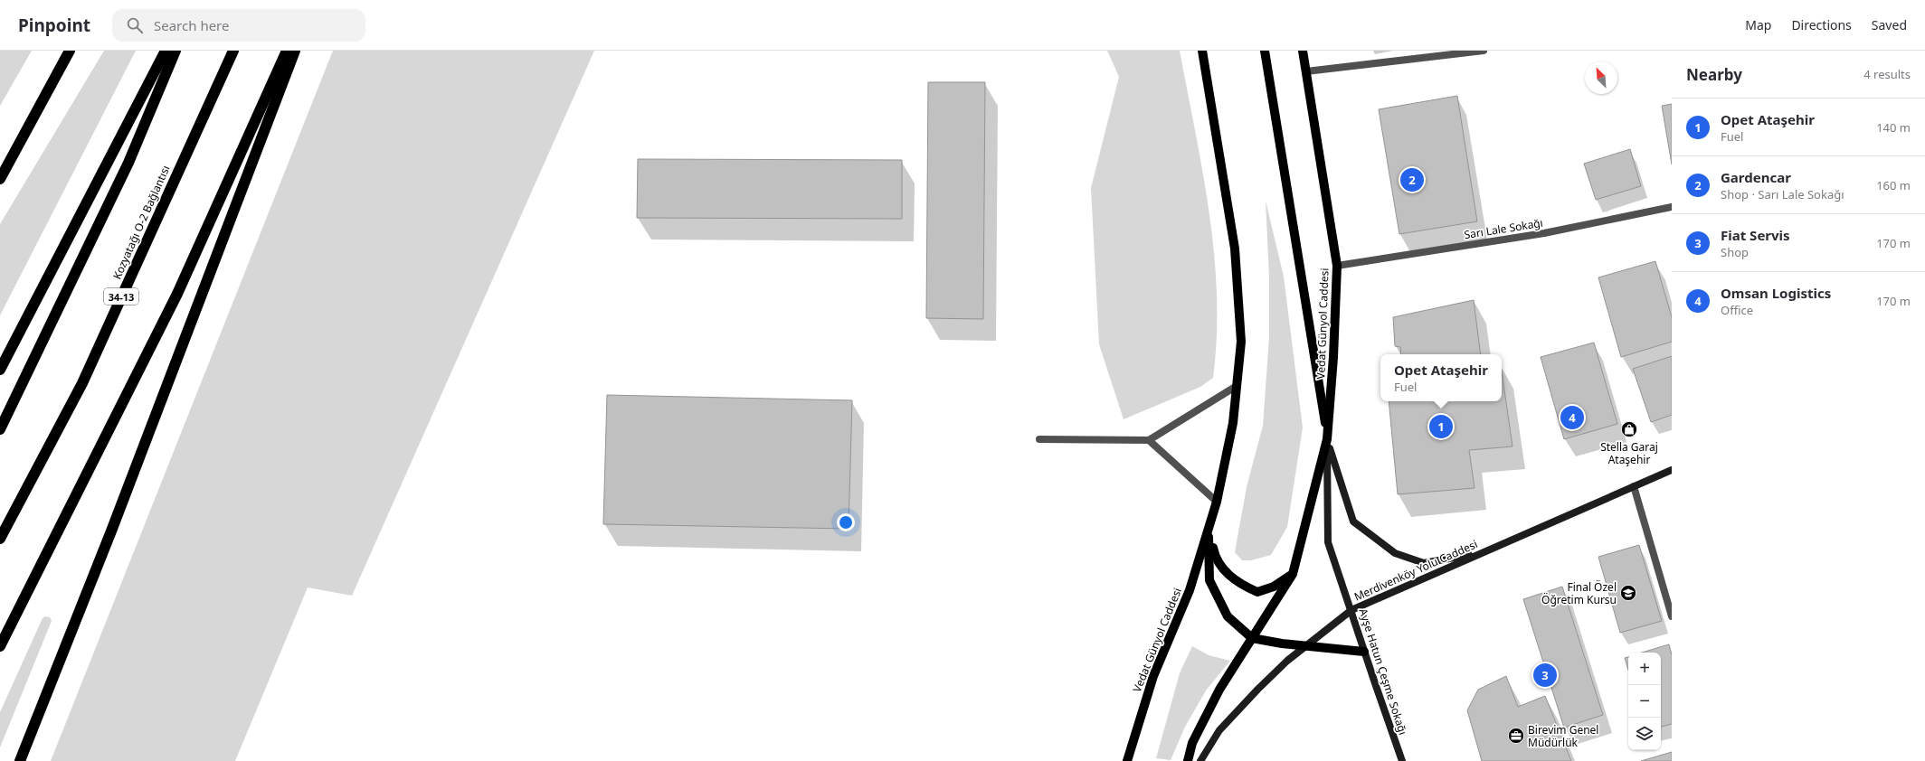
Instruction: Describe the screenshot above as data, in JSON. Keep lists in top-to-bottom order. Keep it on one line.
{"streets":{"highway":["Kozyatağı O-2 Bağlantısı","34-13"],"main road":["Vedat Günyol Caddesi","Merdivenköy Yolu Caddesi","Ayşe Hatun Çeşme Sokağı"],"street":["Sarı Lale Sokağı"]},"crossings":[["Sarı Lale Sokağı","Vedat Günyol Caddesi"],["Vedat Günyol Caddesi","Merdivenköy Yolu Caddesi"],["Vedat Günyol Caddesi","Ayşe Hatun Çeşme Sokağı"],["Merdivenköy Yolu Caddesi","Ayşe Hatun Çeşme Sokağı"]],"places":{"shop":["Stella Garaj Ataşehir"],"school or university":["Final Özel Öğretim Kursu"],"office":["Birevim Genel Müdürlük"]},"north":"top left","page":{"header":"Pinpoint","search":"Search here","nav":["Map","Directions","Saved"],"heading":["Nearby","4 results"],"list":[{"mark":"1","name":"Opet Ataşehir","note":"Fuel","value":"140 m"},{"mark":"2","name":"Gardencar","note":"Shop · Sarı Lale Sokağı","value":"160 m"},{"mark":"3","name":"Fiat Servis","note":"Shop","value":"170 m"},{"mark":"4","name":"Omsan Logistics","note":"Office","value":"170 m"}],"pins":["2","4","1","3"],"popup":["Opet Ataşehir","Fuel"],"map_buttons":["+","−"]}}
